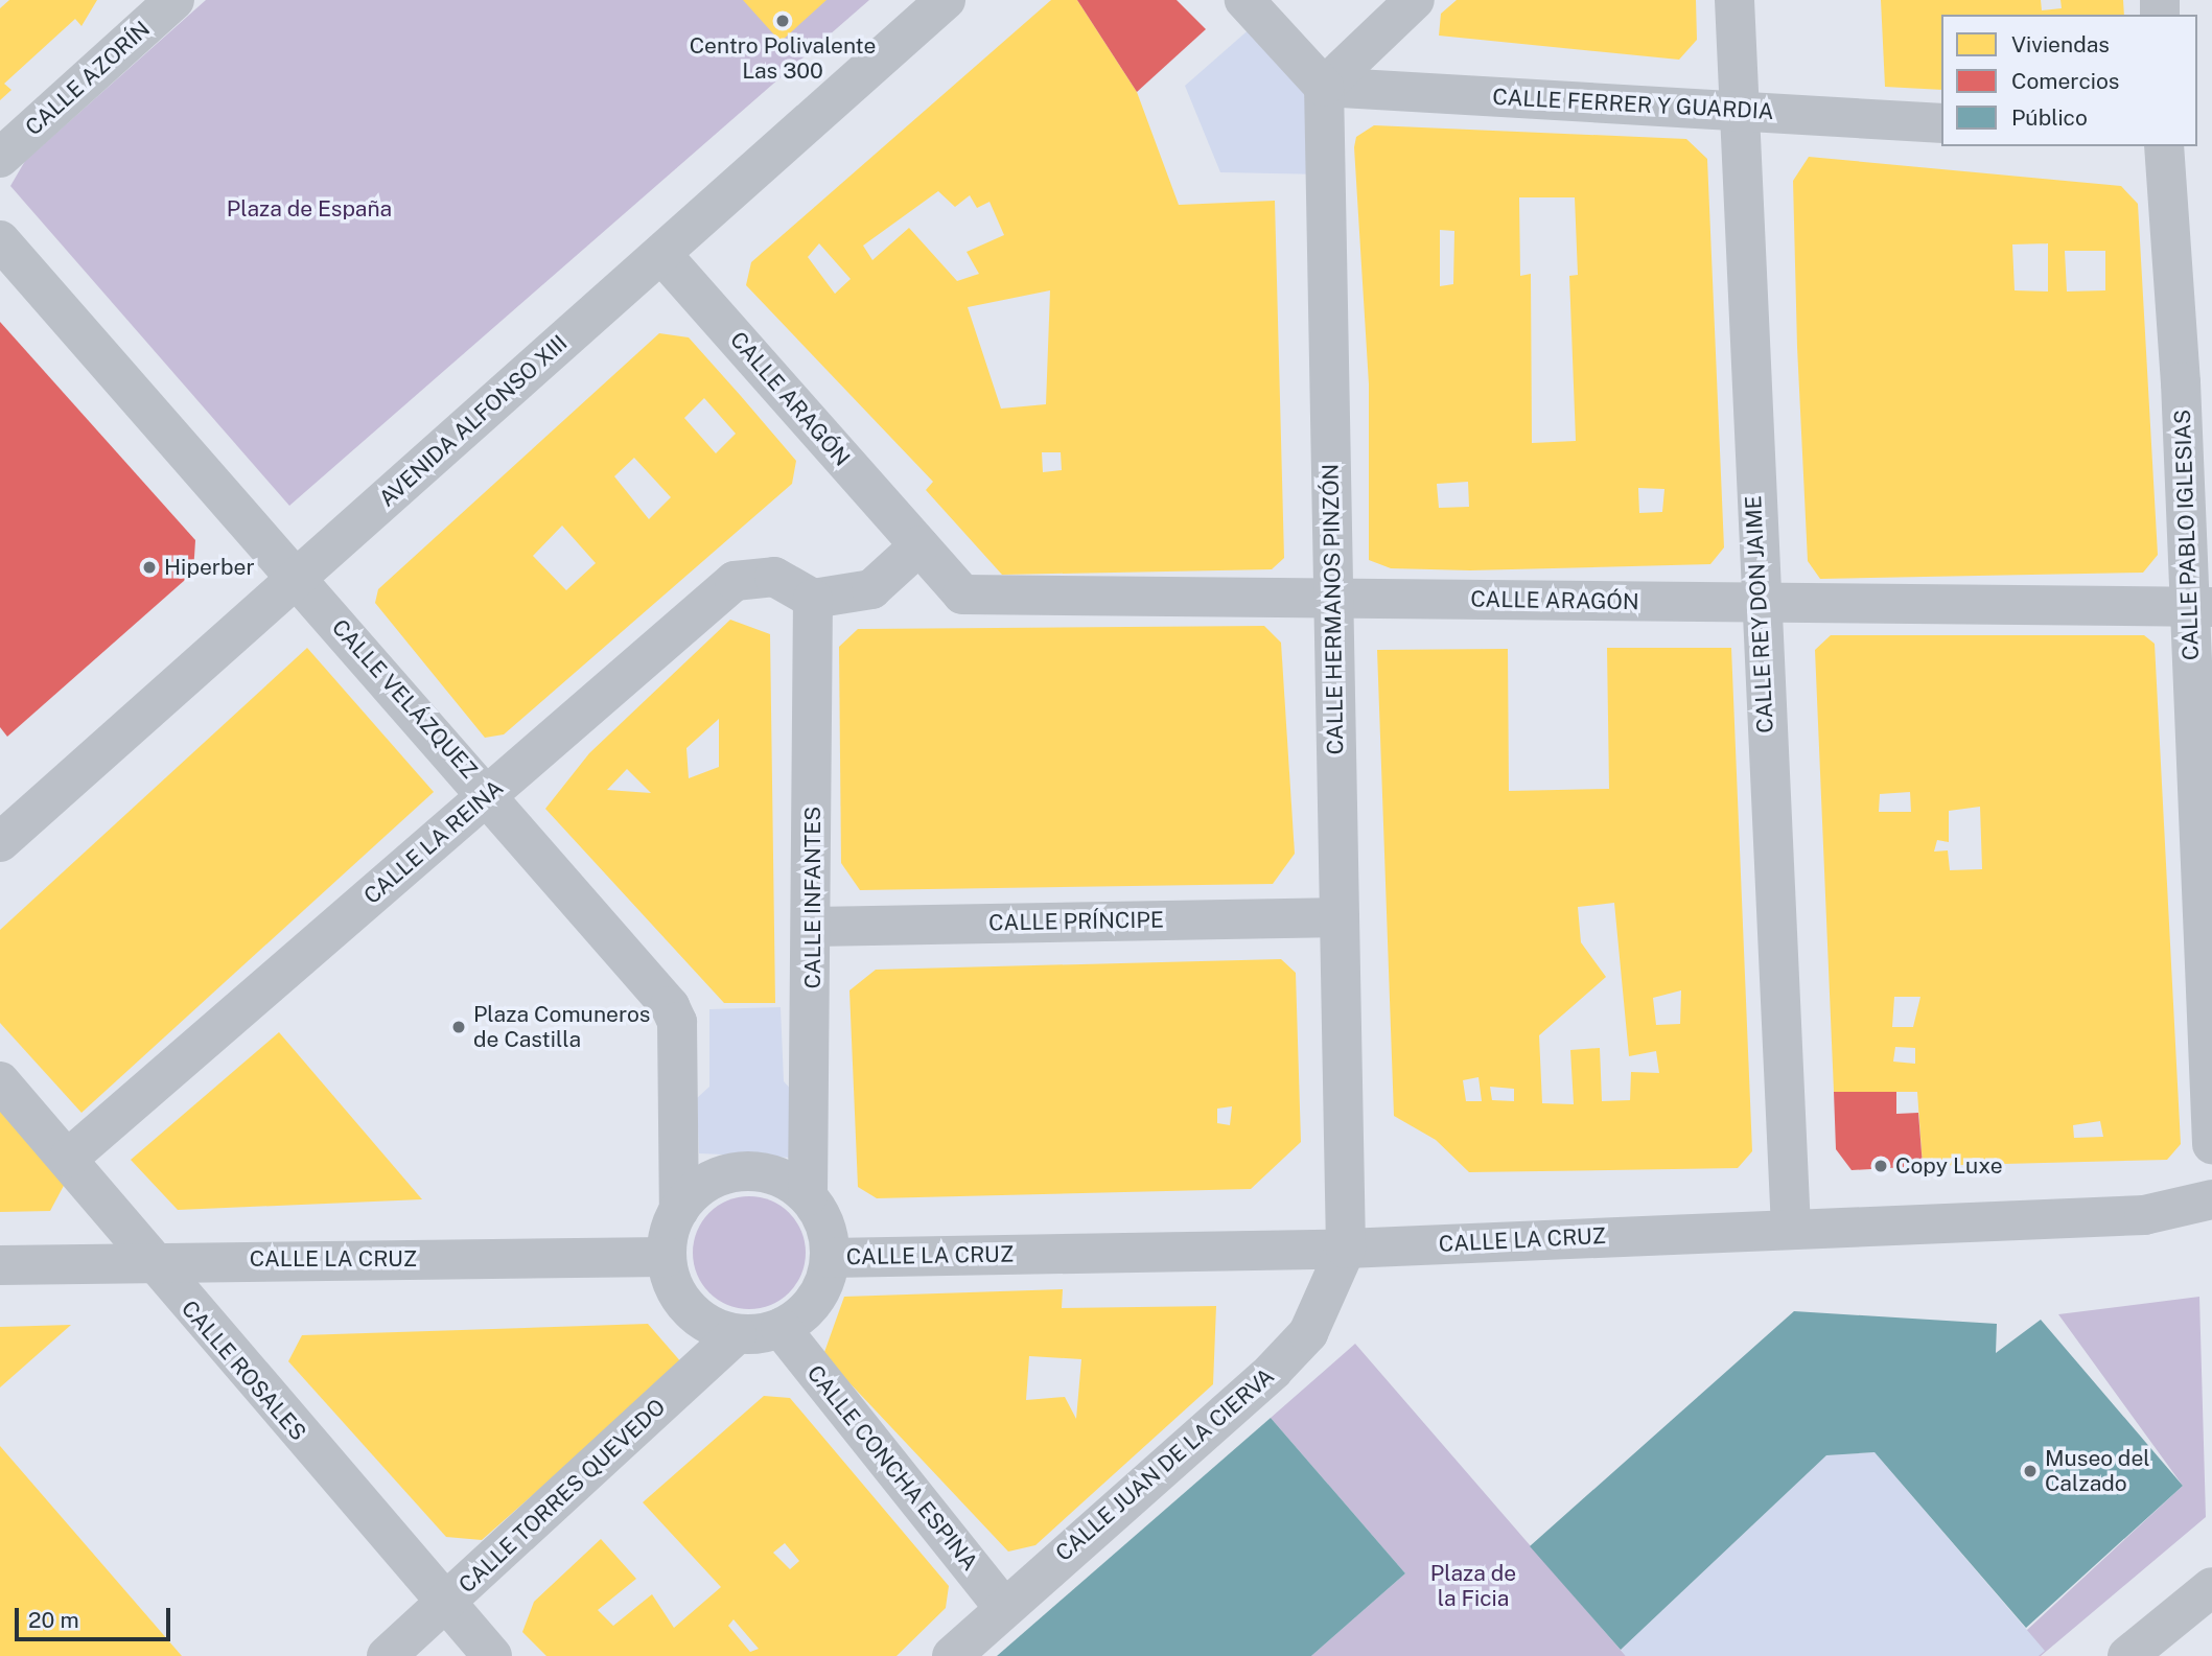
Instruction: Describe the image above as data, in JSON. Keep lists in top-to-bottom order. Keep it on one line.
{"streets":{"street":["CALLE AZORÍN","CALLE FERRER Y GUARDIA","CALLE ARAGÓN","AVENIDA ALFONSO XIII","CALLE PABLO IGLESIAS","CALLE HERMANOS PINZÓN","CALLE REY DON JAIME","CALLE VELÁZQUEZ","CALLE LA REINA","CALLE INFANTES","CALLE PRÍNCIPE","CALLE LA CRUZ","CALLE ROSALES","CALLE JUAN DE LA CIERVA","CALLE CONCHA ESPINA","CALLE TORRES QUEVEDO"]},"crossings":[["CALLE FERRER Y GUARDIA","CALLE HERMANOS PINZÓN"],["CALLE FERRER Y GUARDIA","CALLE REY DON JAIME"],["CALLE ARAGÓN","AVENIDA ALFONSO XIII"],["CALLE ARAGÓN","CALLE PABLO IGLESIAS"],["CALLE ARAGÓN","CALLE HERMANOS PINZÓN"],["CALLE ARAGÓN","CALLE REY DON JAIME"],["AVENIDA ALFONSO XIII","CALLE VELÁZQUEZ"],["CALLE HERMANOS PINZÓN","CALLE PRÍNCIPE"],["CALLE HERMANOS PINZÓN","CALLE LA CRUZ"],["CALLE HERMANOS PINZÓN","CALLE JUAN DE LA CIERVA"],["CALLE REY DON JAIME","CALLE LA CRUZ"],["CALLE VELÁZQUEZ","CALLE LA REINA"],["CALLE VELÁZQUEZ","CALLE INFANTES"],["CALLE VELÁZQUEZ","CALLE LA CRUZ"],["CALLE VELÁZQUEZ","CALLE CONCHA ESPINA"],["CALLE VELÁZQUEZ","CALLE TORRES QUEVEDO"],["CALLE LA REINA","CALLE INFANTES"],["CALLE LA REINA","CALLE ROSALES"],["CALLE INFANTES","CALLE PRÍNCIPE"],["CALLE INFANTES","CALLE LA CRUZ"],["CALLE INFANTES","CALLE CONCHA ESPINA"],["CALLE INFANTES","CALLE TORRES QUEVEDO"],["CALLE LA CRUZ","CALLE ROSALES"],["CALLE LA CRUZ","CALLE JUAN DE LA CIERVA"],["CALLE LA CRUZ","CALLE CONCHA ESPINA"],["CALLE LA CRUZ","CALLE TORRES QUEVEDO"],["CALLE ROSALES","CALLE TORRES QUEVEDO"],["CALLE JUAN DE LA CIERVA","CALLE CONCHA ESPINA"],["CALLE CONCHA ESPINA","CALLE TORRES QUEVEDO"]],"parks":["Plaza de España","Plaza de la Ficia"],"places":["Centro Polivalente Las 300","Hiperber","Plaza Comuneros de Castilla","Copy Luxe","Museo del Calzado"],"legend":["Viviendas","Comercios","Público"],"scale_bar":"20 m"}
